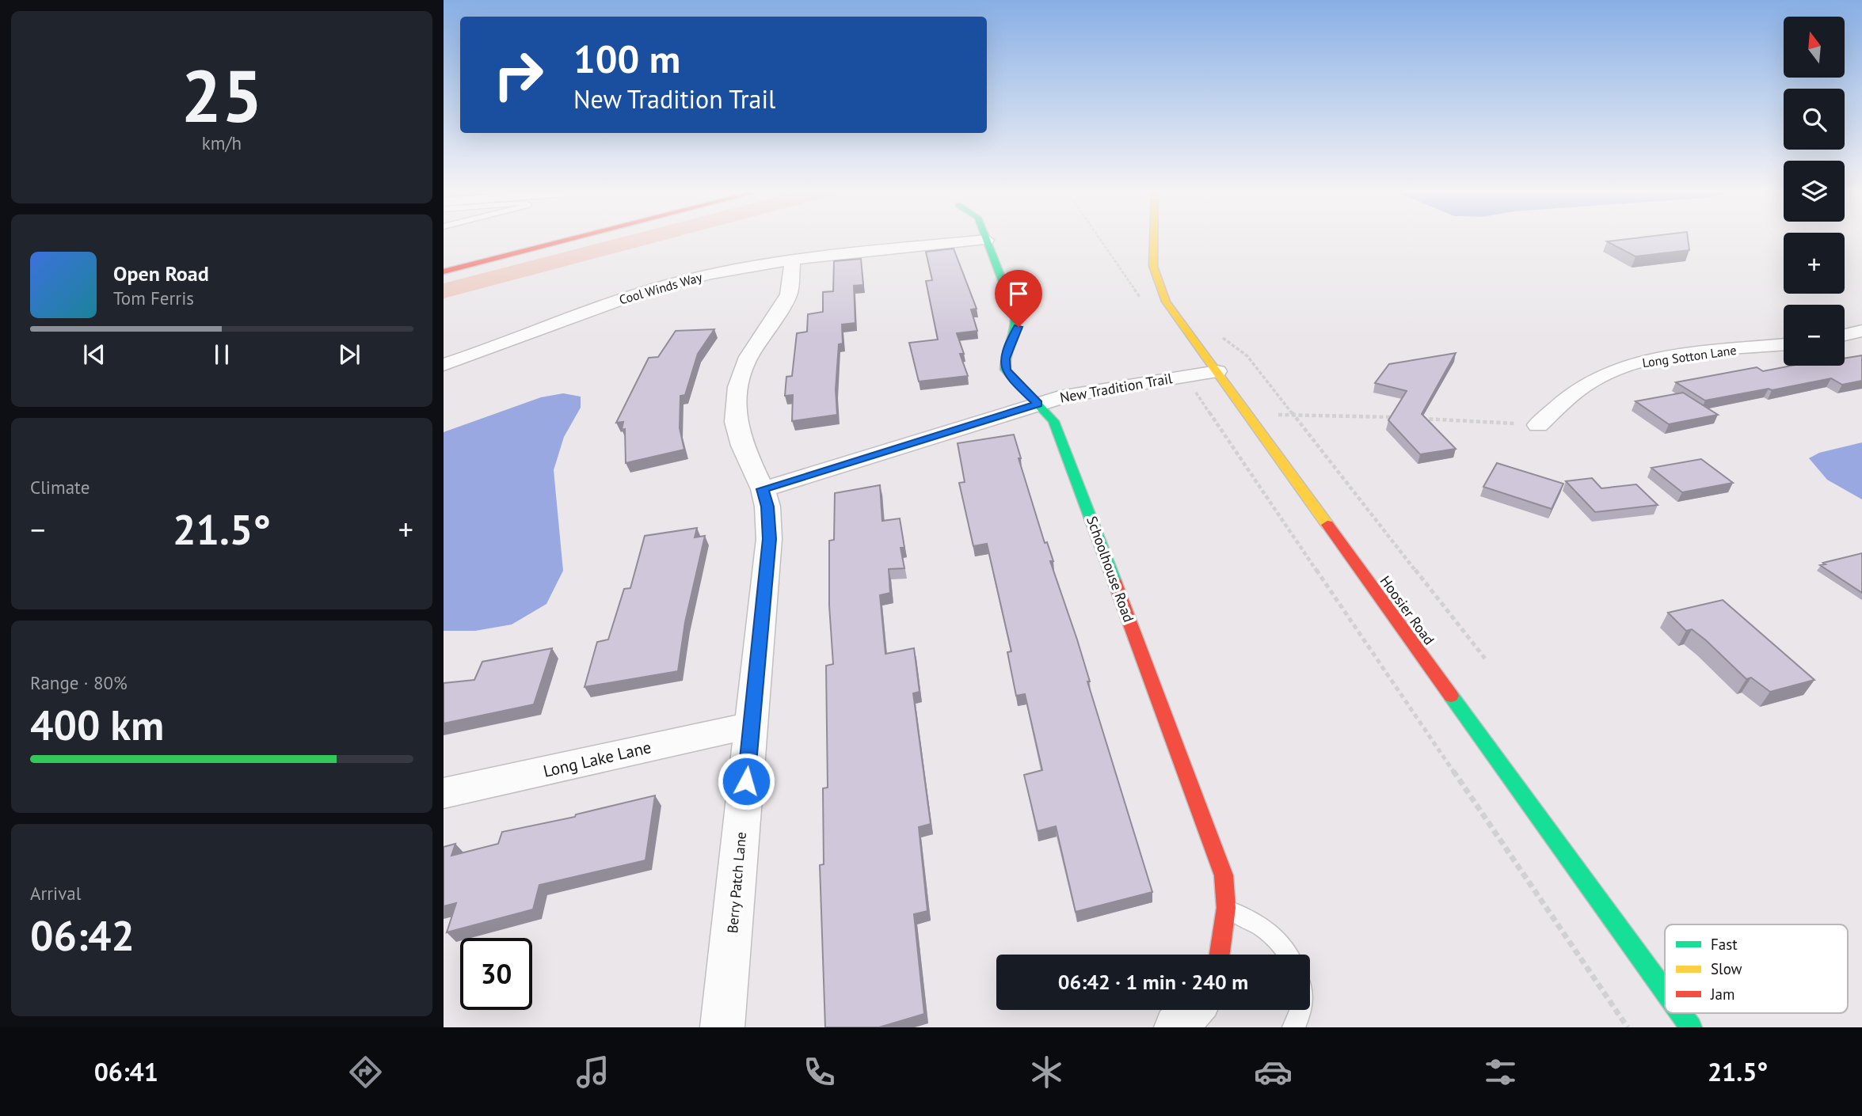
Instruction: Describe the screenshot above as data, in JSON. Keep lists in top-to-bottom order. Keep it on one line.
{"streets":{"main road":["Schoolhouse Road","Hoosier Road"],"street":["Cool Winds Way","Long Sotton Lane","New Tradition Trail","Long Lake Lane","Berry Patch Lane"]},"crossings":[["Cool Winds Way","Berry Patch Lane"],["New Tradition Trail","Schoolhouse Road"],["New Tradition Trail","Hoosier Road"],["New Tradition Trail","Berry Patch Lane"],["Long Lake Lane","Berry Patch Lane"]],"legend":["Fast","Slow","Jam"],"north":"top","page":{"tile":[["25","km/h"],"Climate",["Range · 80%","400 km"],["Arrival","06:42"]],"map_buttons":["+","−"],"turn":["100 m","New Tradition Trail"],"song":["Open Road","Tom Ferris"],"heat":["−","21.5°","+"],"limit":"30","trip":"06:42 · 1 min · 240 m","tabs":["06:41","21.5°"]}}
